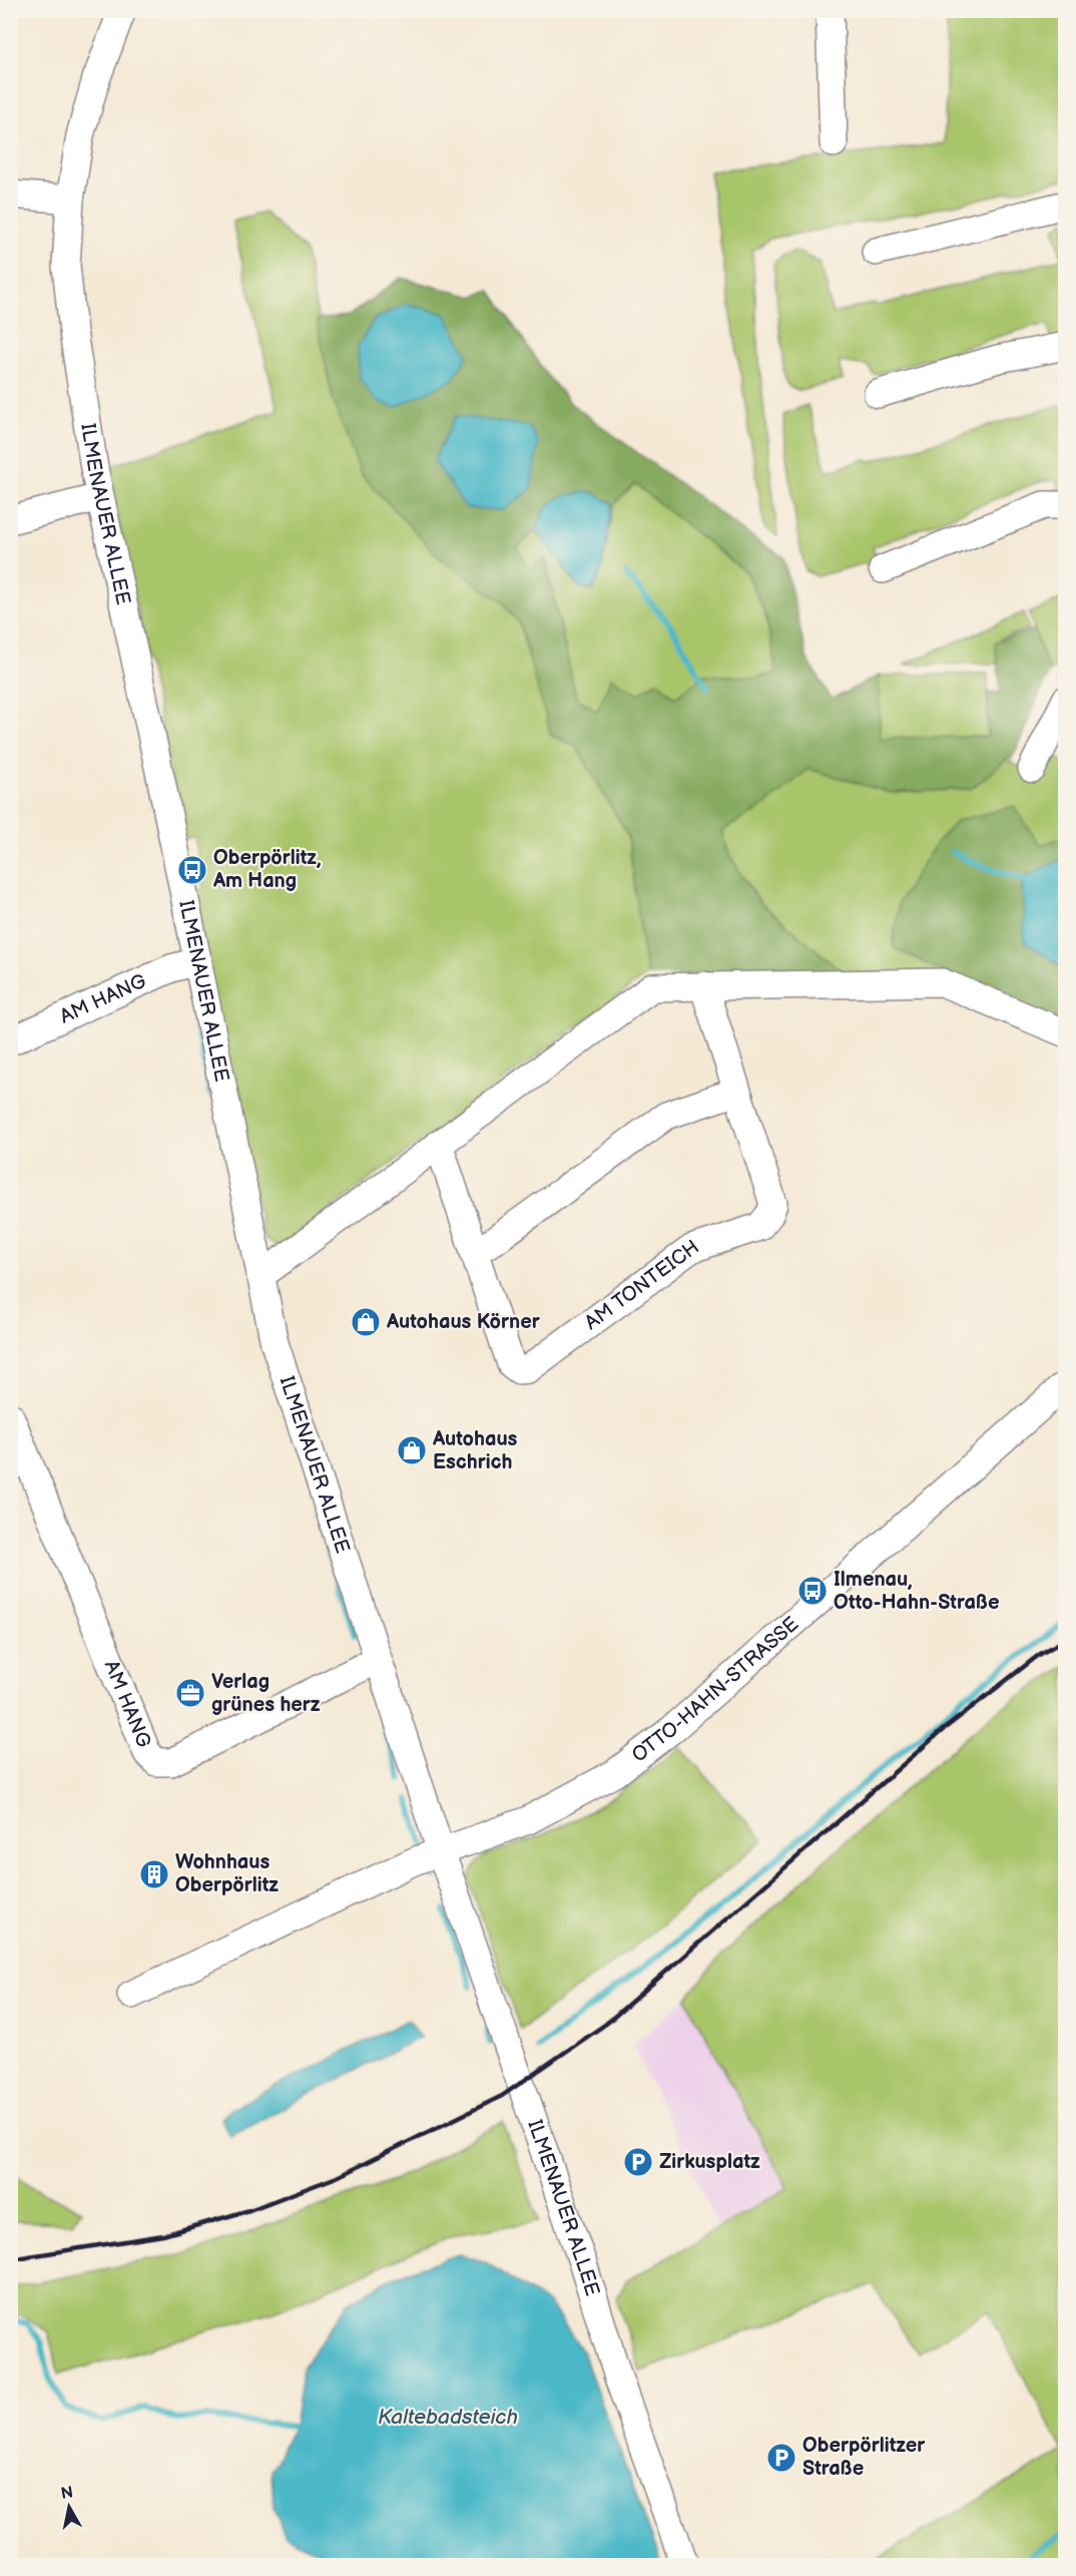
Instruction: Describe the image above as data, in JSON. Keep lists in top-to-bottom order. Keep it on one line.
{"streets":{"street":["ILMENAUER ALLEE","AM HANG","AM TONTEICH","OTTO-HAHN-STRASSE"]},"crossings":[["ILMENAUER ALLEE","AM HANG"],["ILMENAUER ALLEE","OTTO-HAHN-STRASSE"]],"water":["Kaltebadsteich"],"places":{"bus stop":["Oberpörlitz, Am Hang","Ilmenau, Otto-Hahn-Straße"],"shop":["Autohaus Körner","Autohaus Eschrich"],"office":["Verlag grünes herz"],"building":["Wohnhaus Oberpörlitz"],"parking":["Zirkusplatz","Oberpörlitzer Straße"]},"north":"top"}
